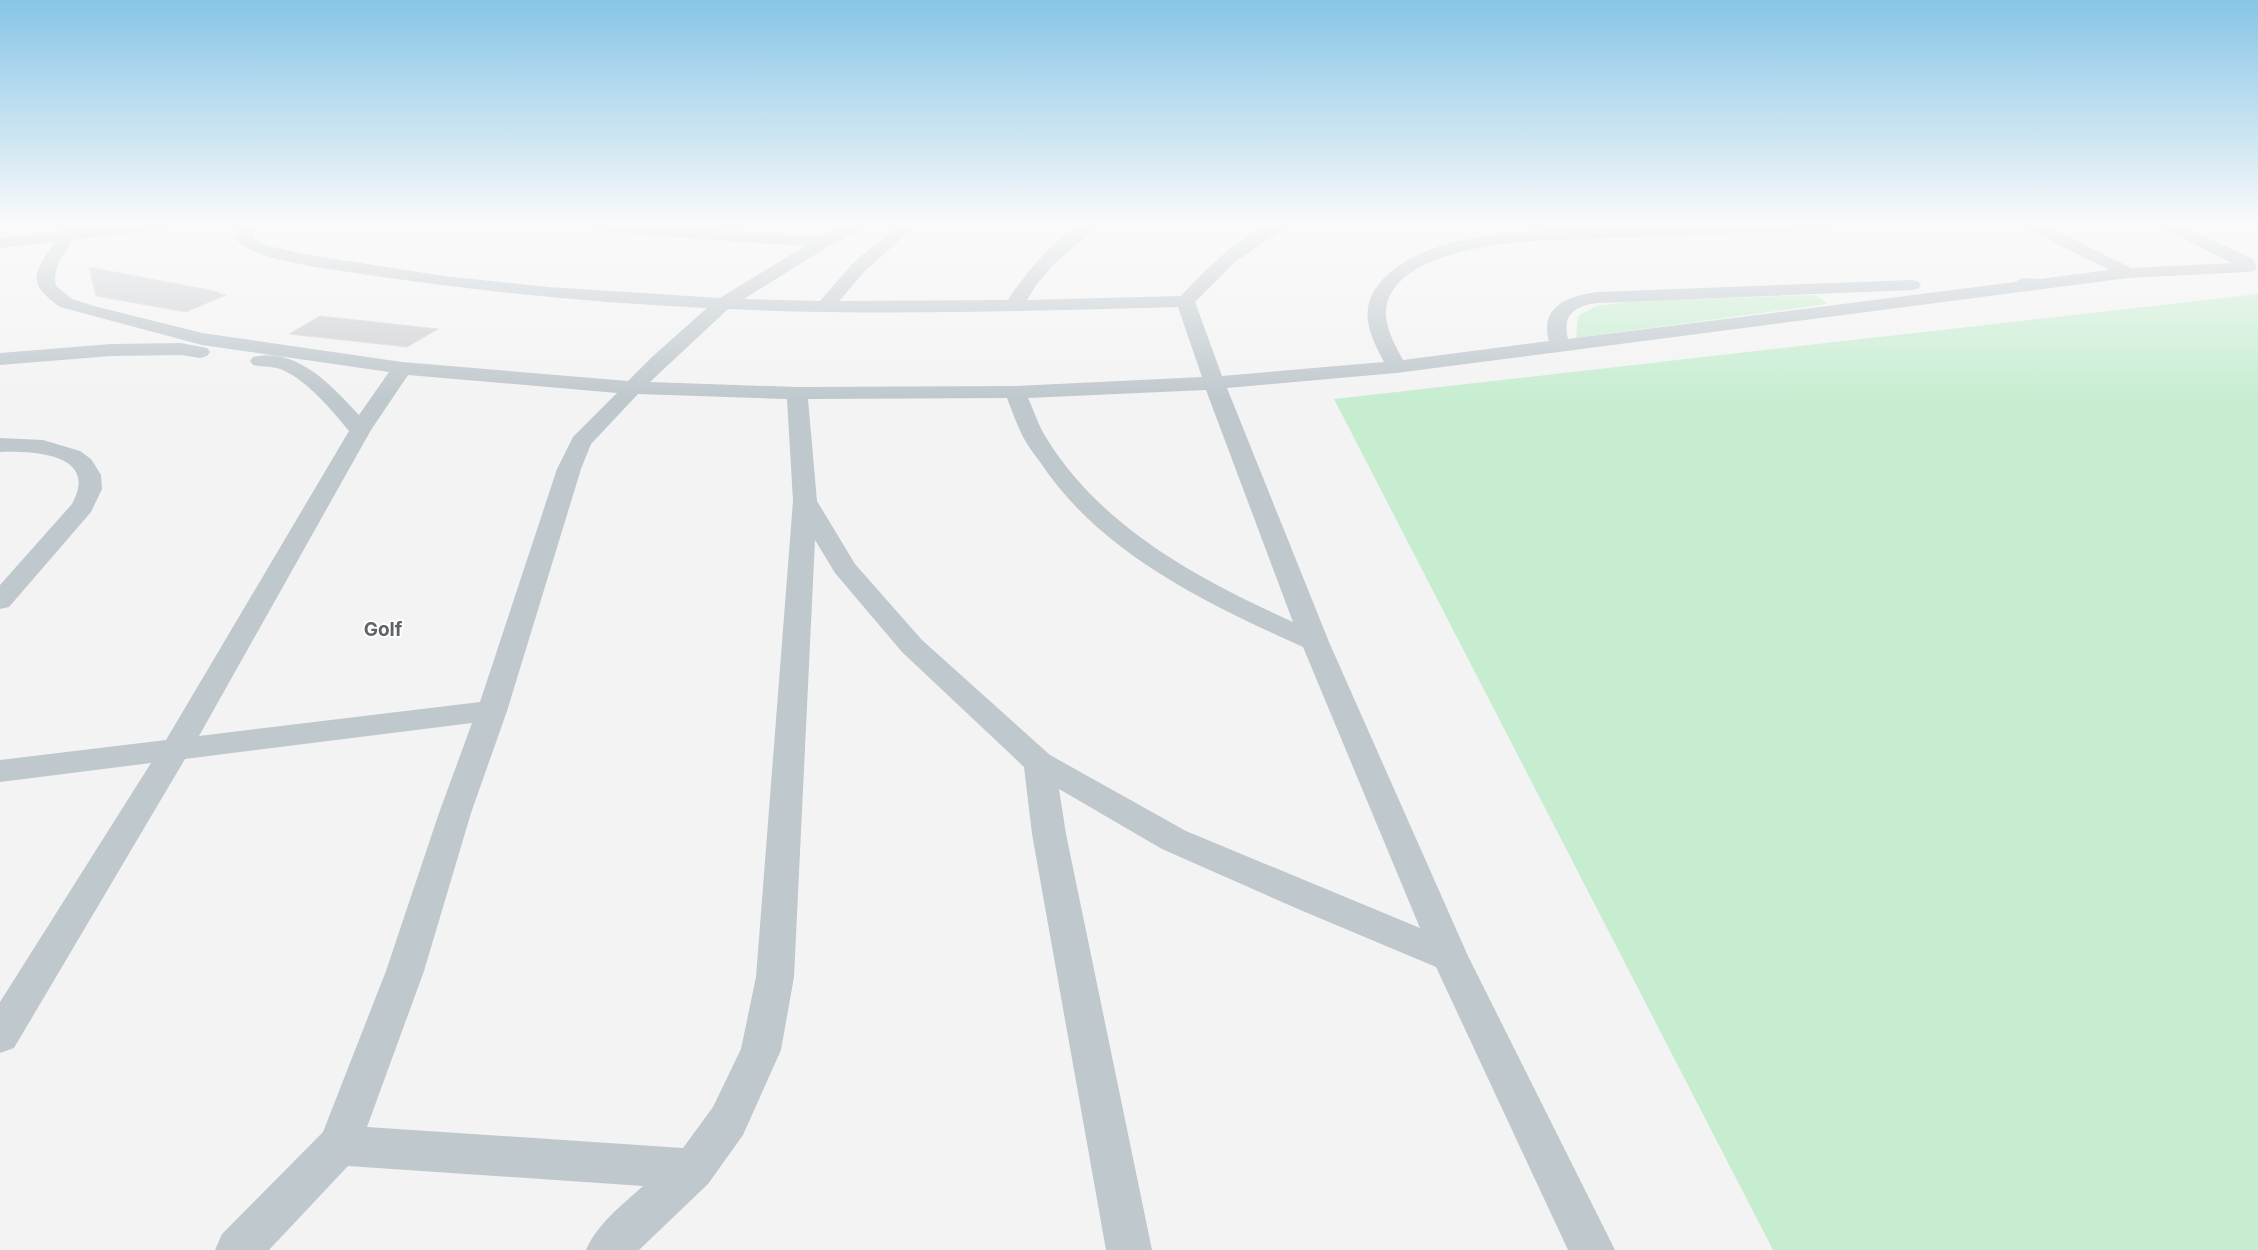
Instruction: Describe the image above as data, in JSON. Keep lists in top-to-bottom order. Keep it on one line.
{"districts":["Golf"]}
